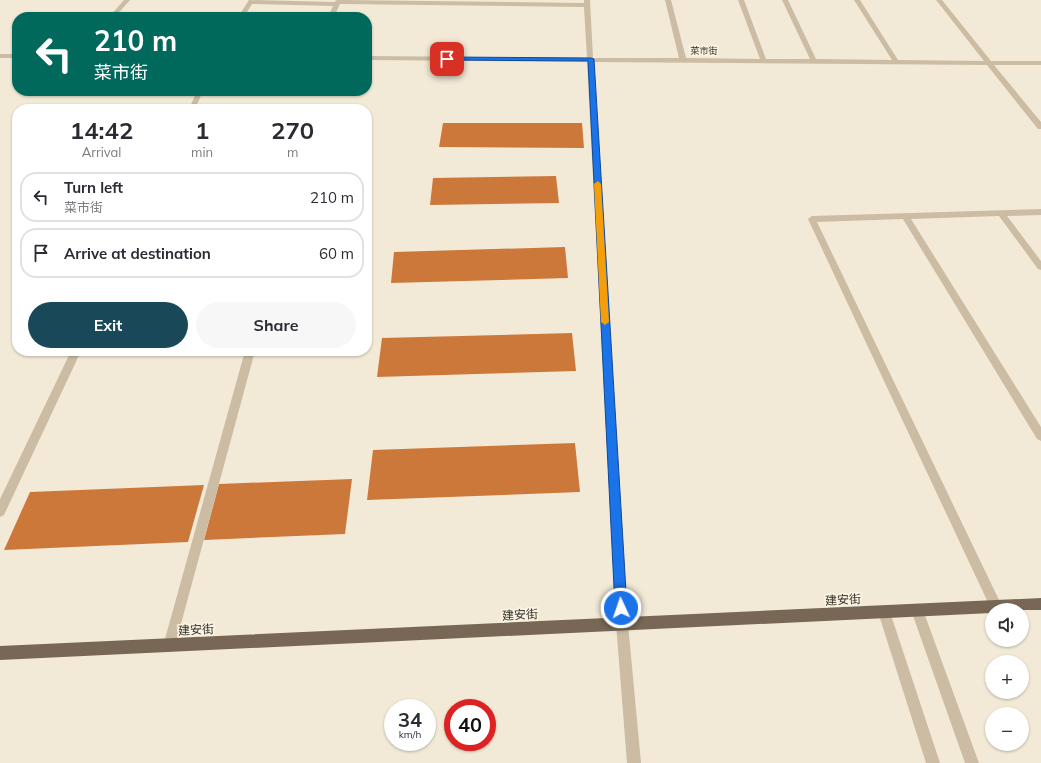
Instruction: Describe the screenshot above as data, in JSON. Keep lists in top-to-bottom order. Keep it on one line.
{"streets":{"main road":["建安街"],"street":["菜市街"]},"page":{"turn":["210 m","菜市街"],"eta":["14:42","Arrival","1","min","270","m"],"list":[{"name":"Turn left","note":"菜市街","value":"210 m"},{"name":"Arrive at destination","value":"60 m"}],"buttons":["Exit","Share"],"map_buttons":["+","−"],"speed":"34 km/h","limit":"40"}}
